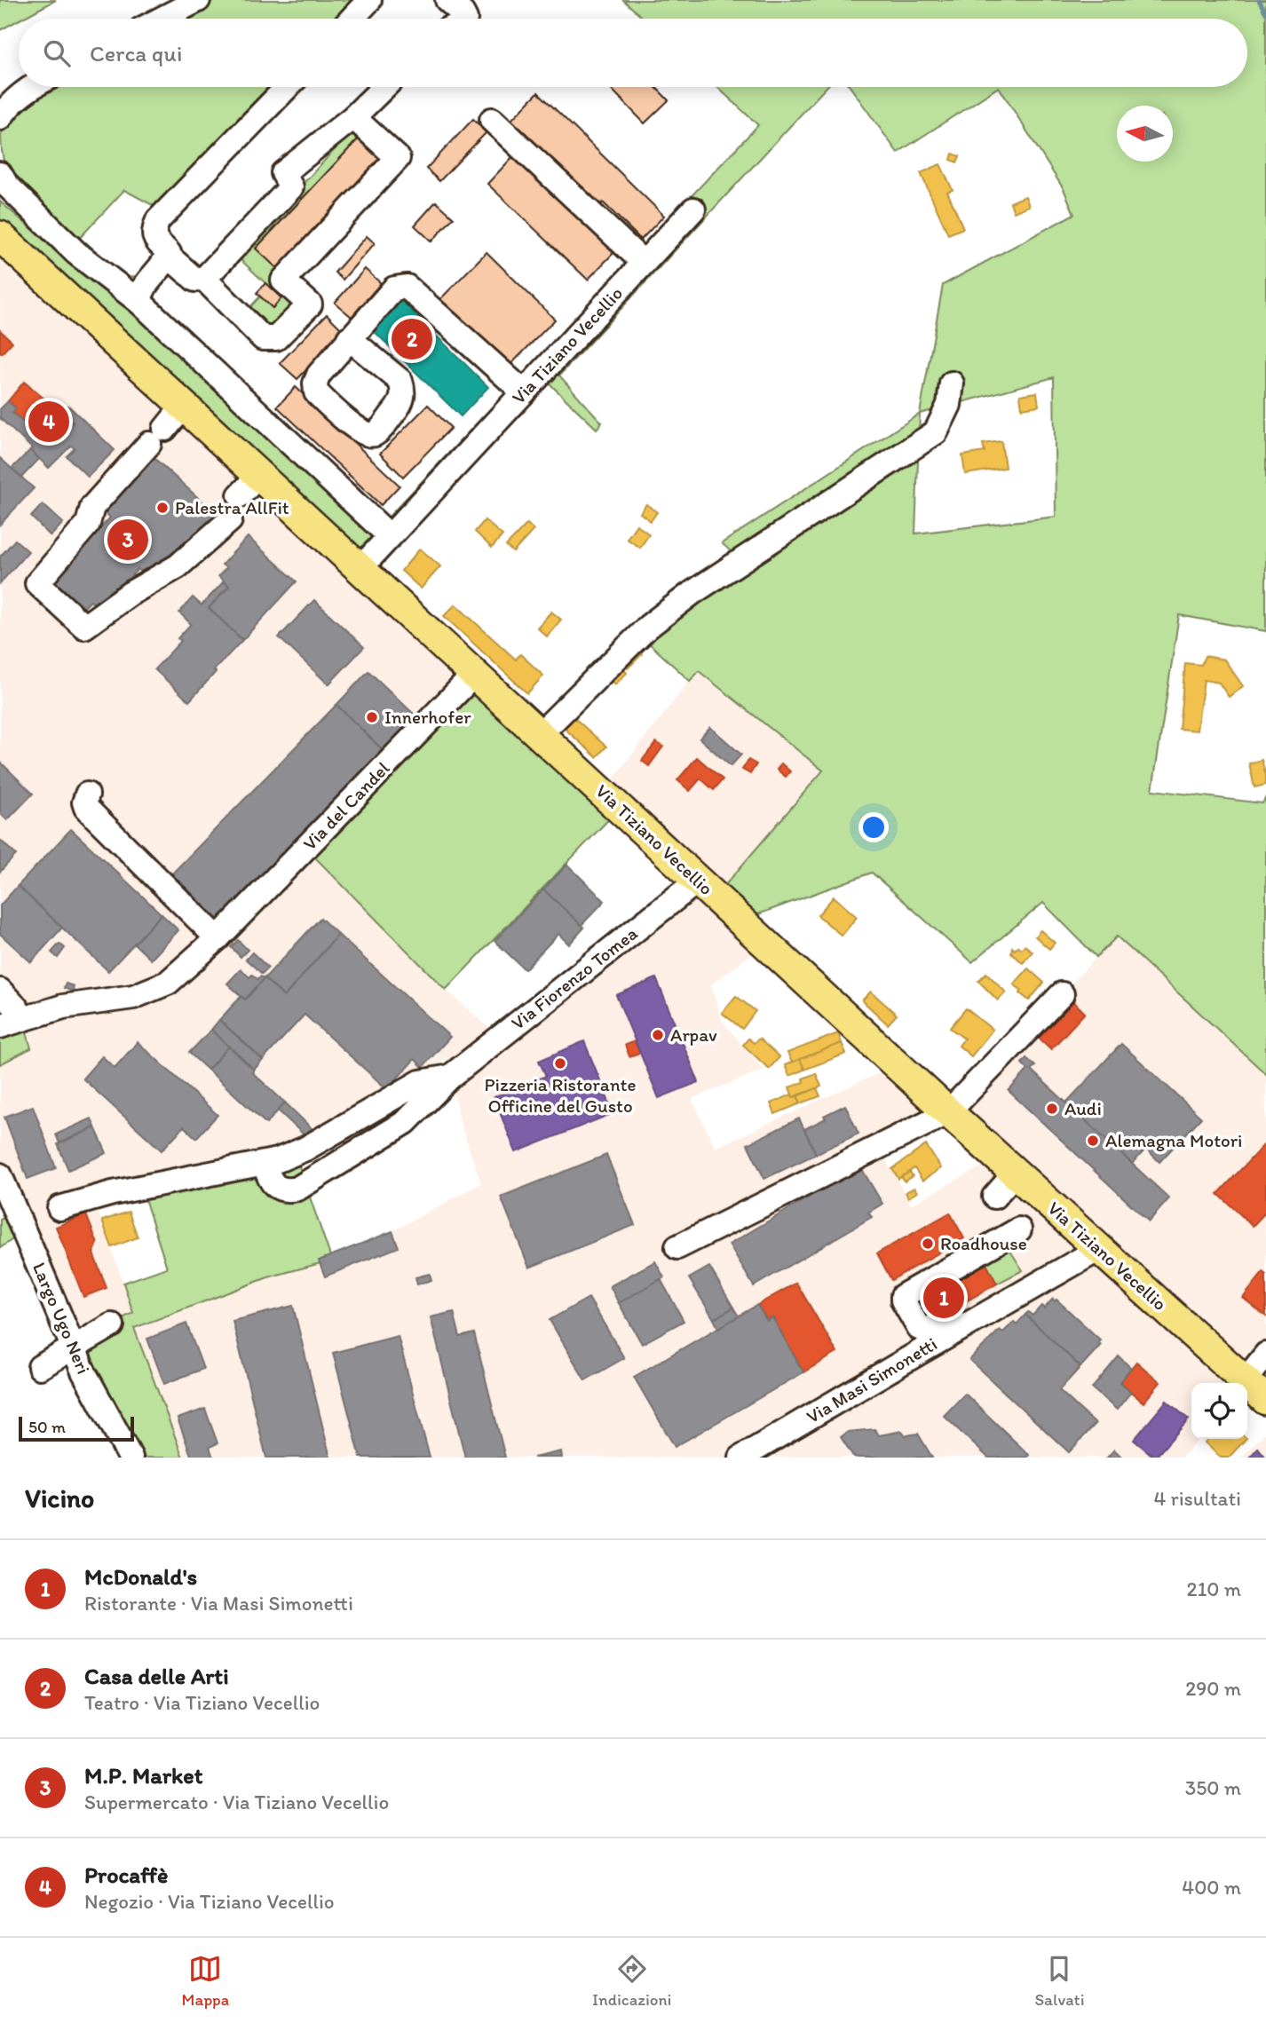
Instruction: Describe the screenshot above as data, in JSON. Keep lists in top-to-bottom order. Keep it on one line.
{"streets":{"main road":["Via Tiziano Vecellio"],"street":["Via del Candel","Via Fiorenzo Tomea","Largo Ugo Neri","Via Masi Simonetti"]},"crossings":[["Via Tiziano Vecellio","Via del Candel"],["Via Tiziano Vecellio","Via Fiorenzo Tomea"],["Via Tiziano Vecellio","Via Masi Simonetti"]],"places":["Palestra AllFit","Innerhofer","Arpav","Pizzeria Ristorante Officine del Gusto","Audi","Alemagna Motori","Roadhouse"],"scale_bar":"50 m","north":"left","page":{"search":"Cerca qui","pins":["2","4","3","1"],"scale":"50 m","heading":["Vicino","4 risultati"],"list":[{"mark":"1","name":"McDonald's","note":"Ristorante · Via Masi Simonetti","value":"210 m"},{"mark":"2","name":"Casa delle Arti","note":"Teatro · Via Tiziano Vecellio","value":"290 m"},{"mark":"3","name":"M.P. Market","note":"Supermercato · Via Tiziano Vecellio","value":"350 m"},{"mark":"4","name":"Procaffè","note":"Negozio · Via Tiziano Vecellio","value":"400 m"}],"nav":["Mappa","Indicazioni","Salvati"]}}
